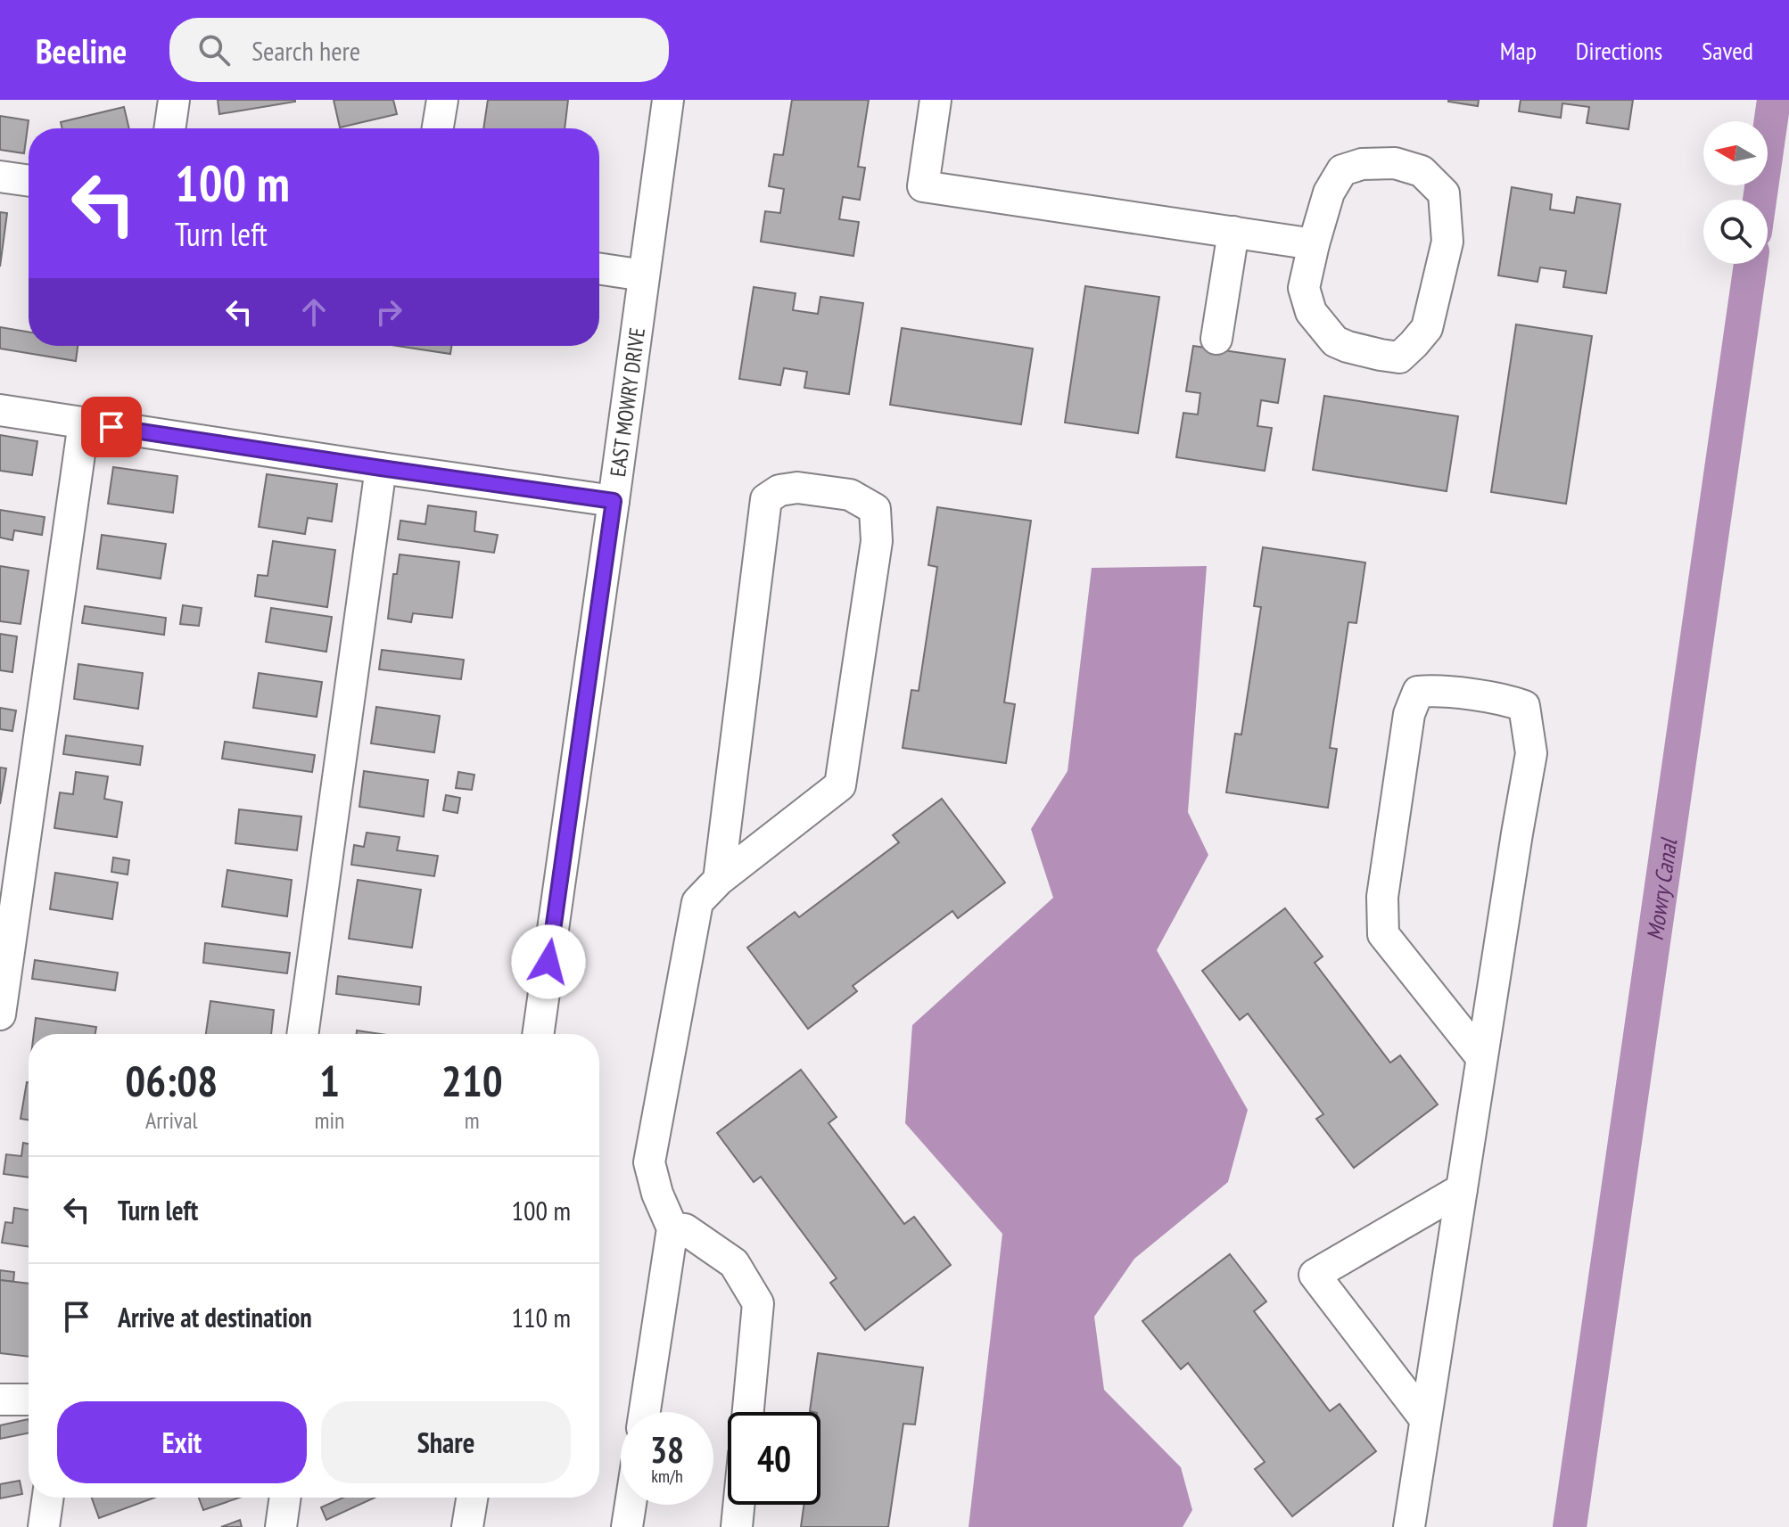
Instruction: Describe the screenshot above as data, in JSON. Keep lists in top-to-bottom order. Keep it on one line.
{"streets":{"street":["EAST MOWRY DRIVE"]},"water":["Mowry Canal"],"north":"left","page":{"header":"Beeline","search":"Search here","nav":["Map","Directions","Saved"],"turn":["100 m","Turn left"],"eta":["06:08","Arrival","1","min","210","m"],"list":[{"name":"Turn left","value":"100 m"},{"name":"Arrive at destination","value":"110 m"}],"buttons":["Exit","Share"],"speed":"38 km/h","limit":"40"}}
